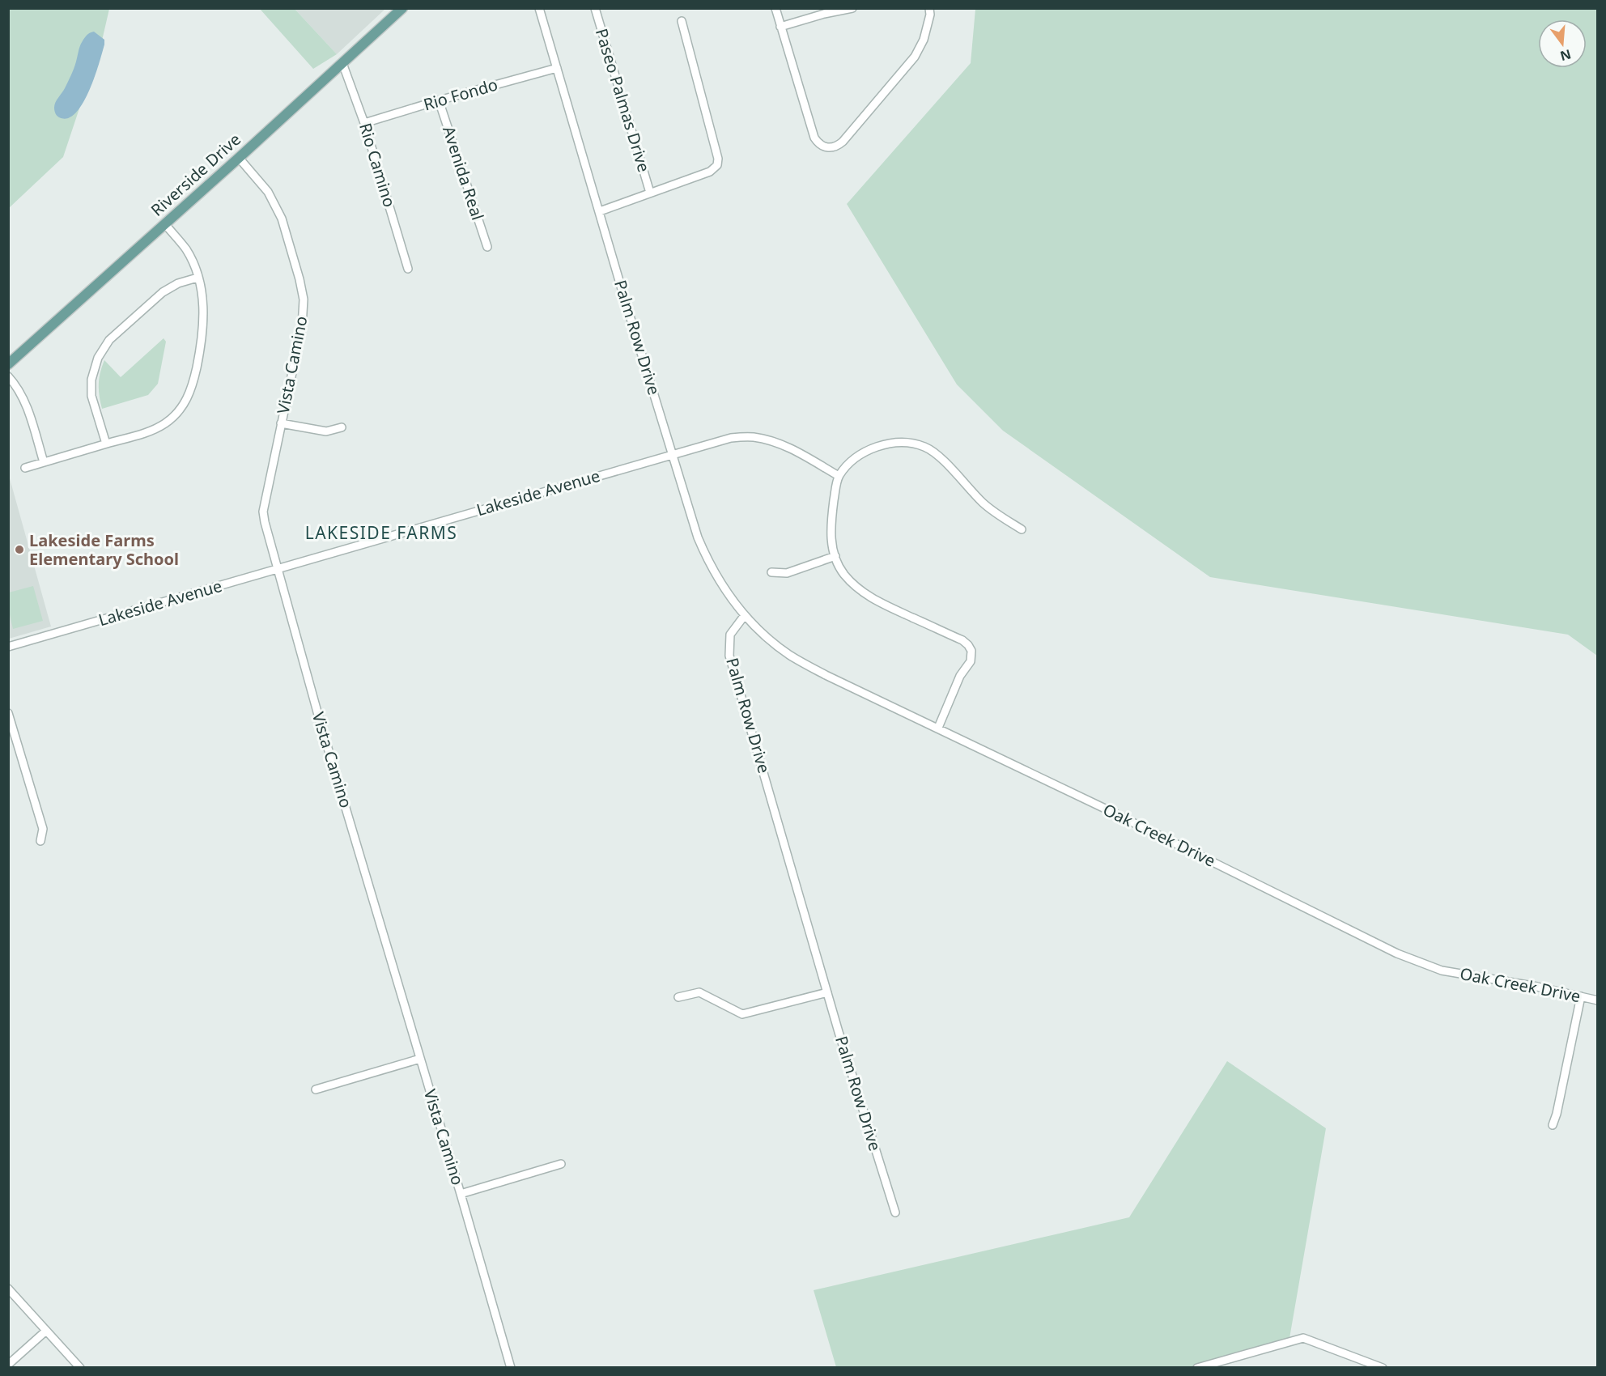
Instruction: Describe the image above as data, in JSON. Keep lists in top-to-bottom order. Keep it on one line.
{"streets":{"main road":["Riverside Drive"],"street":["Rio Fondo","Paseo Palmas Drive","Rio Camino","Avenida Real","Palm Row Drive","Vista Camino","Lakeside Avenue","Oak Creek Drive"]},"crossings":[["Rio Fondo","Rio Camino"],["Rio Fondo","Avenida Real"],["Rio Fondo","Palm Row Drive"],["Rio Camino","Riverside Drive"],["Riverside Drive","Vista Camino"],["Palm Row Drive","Lakeside Avenue"],["Palm Row Drive","Oak Creek Drive"],["Vista Camino","Lakeside Avenue"]],"districts":["LAKESIDE FARMS"],"places":["Lakeside Farms Elementary School"],"north":"bottom"}
